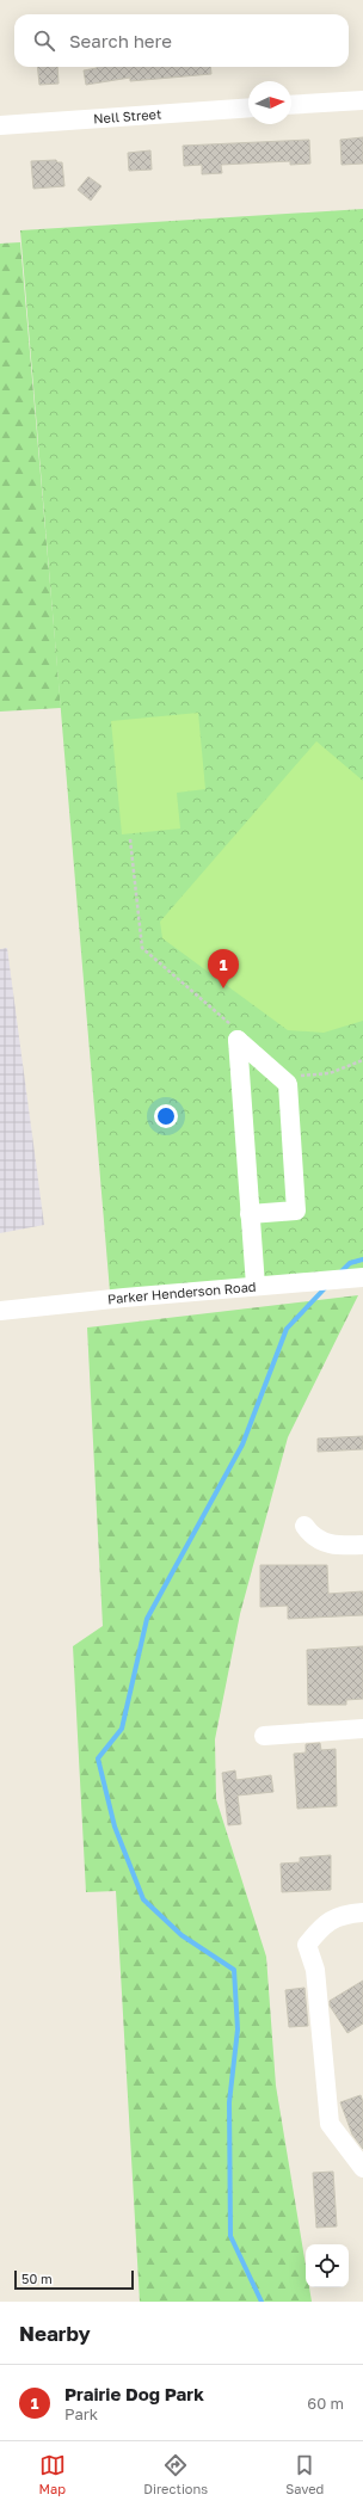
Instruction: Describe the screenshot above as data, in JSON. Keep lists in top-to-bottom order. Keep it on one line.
{"streets":{"street":["Nell Street","Parker Henderson Road"]},"scale_bar":"50 m","north":"right","page":{"search":"Search here","pins":"1","scale":"50 m","heading":"Nearby","list":[{"mark":"1","name":"Prairie Dog Park","note":"Park","value":"60 m"}],"nav":["Map","Directions","Saved"]}}
